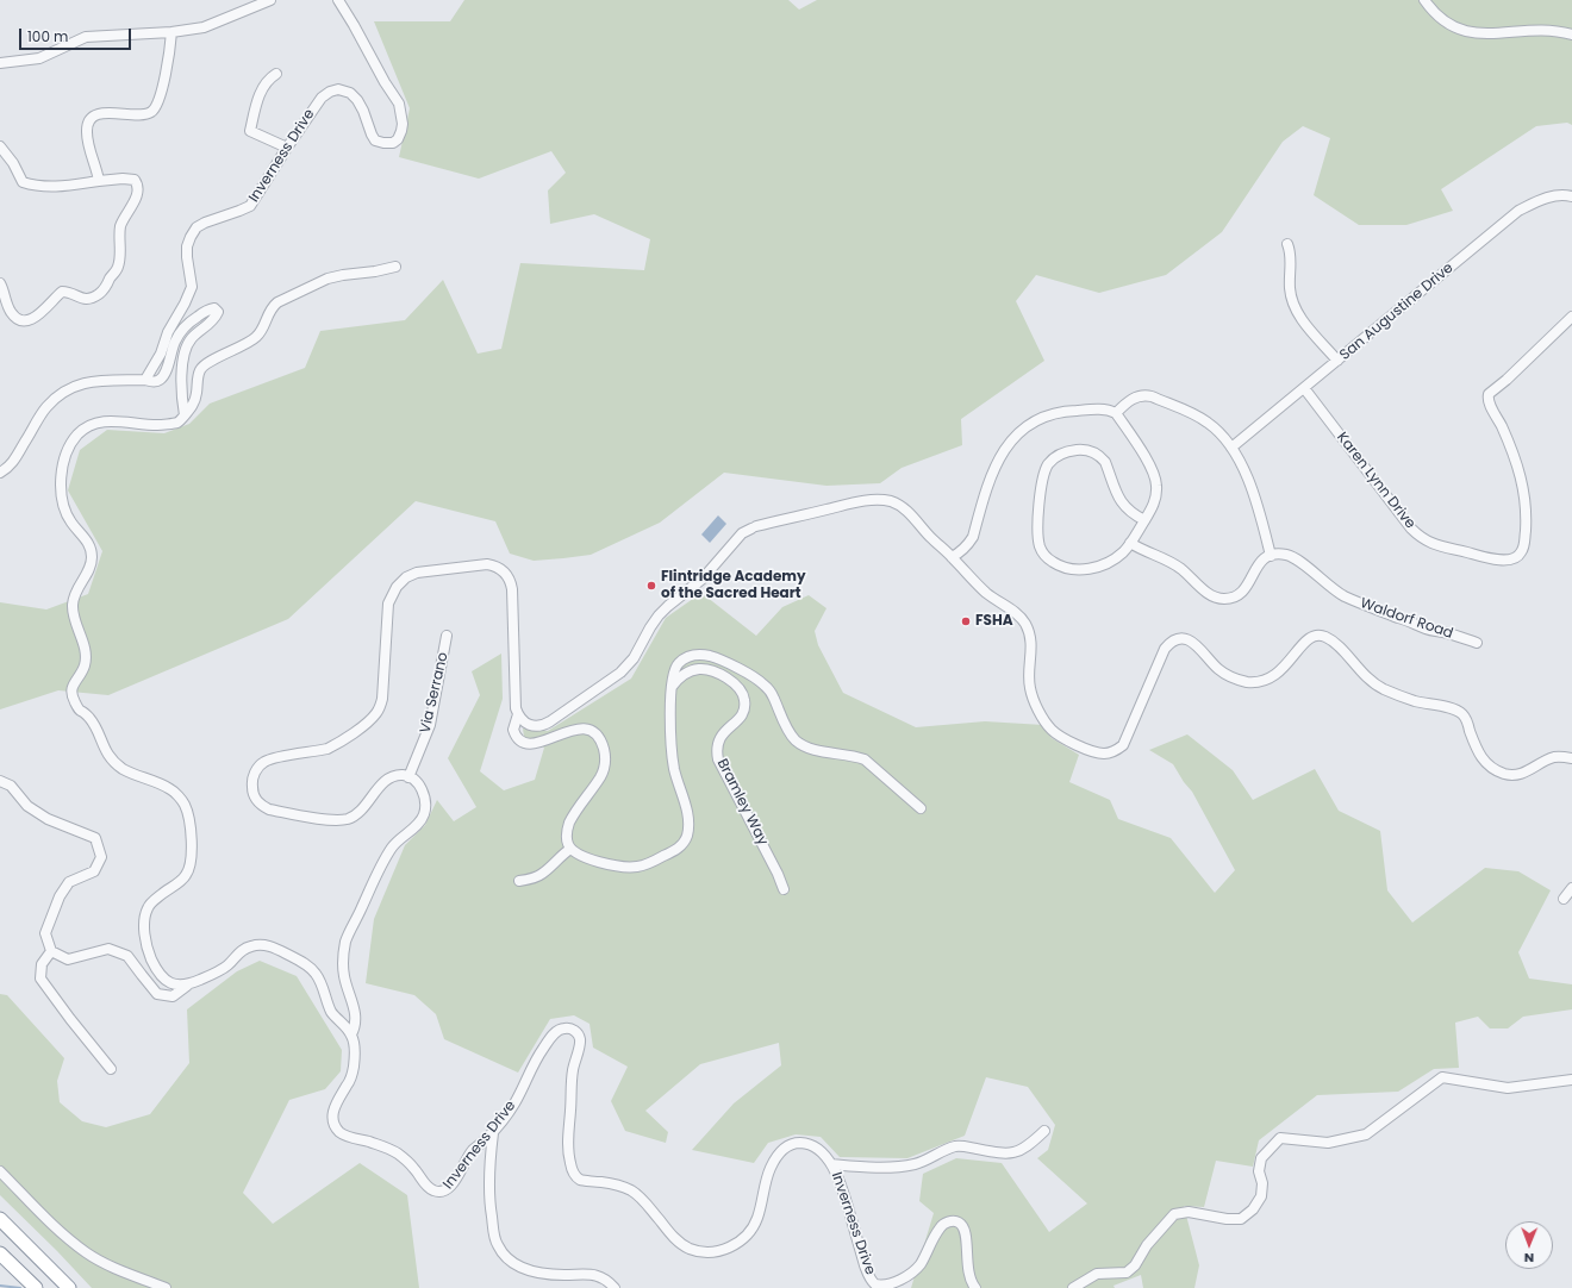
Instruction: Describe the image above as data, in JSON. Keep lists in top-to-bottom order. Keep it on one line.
{"streets":{"street":["Inverness Drive","San Augustine Drive","Karen Lynn Drive","Waldorf Road","Via Serrano","Bramley Way"]},"crossings":[["San Augustine Drive","Karen Lynn Drive"]],"places":["Flintridge Academy of the Sacred Heart","FSHA"],"scale_bar":"100 m","north":"bottom"}
